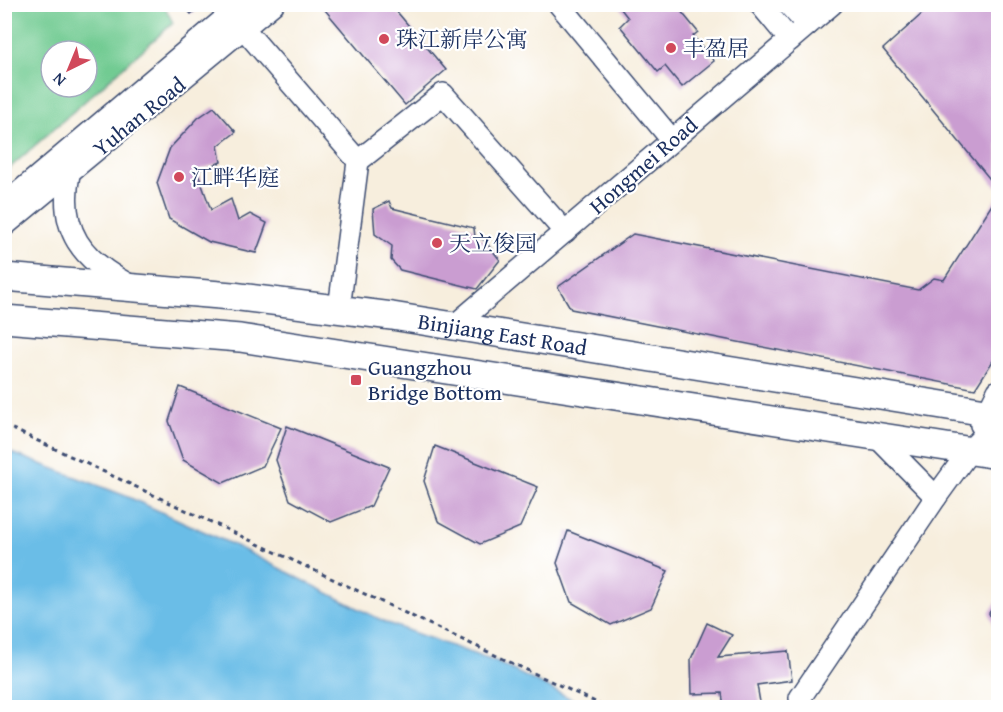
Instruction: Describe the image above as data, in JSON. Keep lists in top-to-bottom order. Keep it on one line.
{"streets":{"main road":["Binjiang East Road"],"street":["Yuhan Road","Hongmei Road"]},"crossings":[["Hongmei Road","Binjiang East Road"]],"places":{"other":["珠江新岸公寓","丰盈居","江畔华庭","天立俊园"],"transit":["Guangzhou Bridge Bottom"]},"north":"bottom left"}
